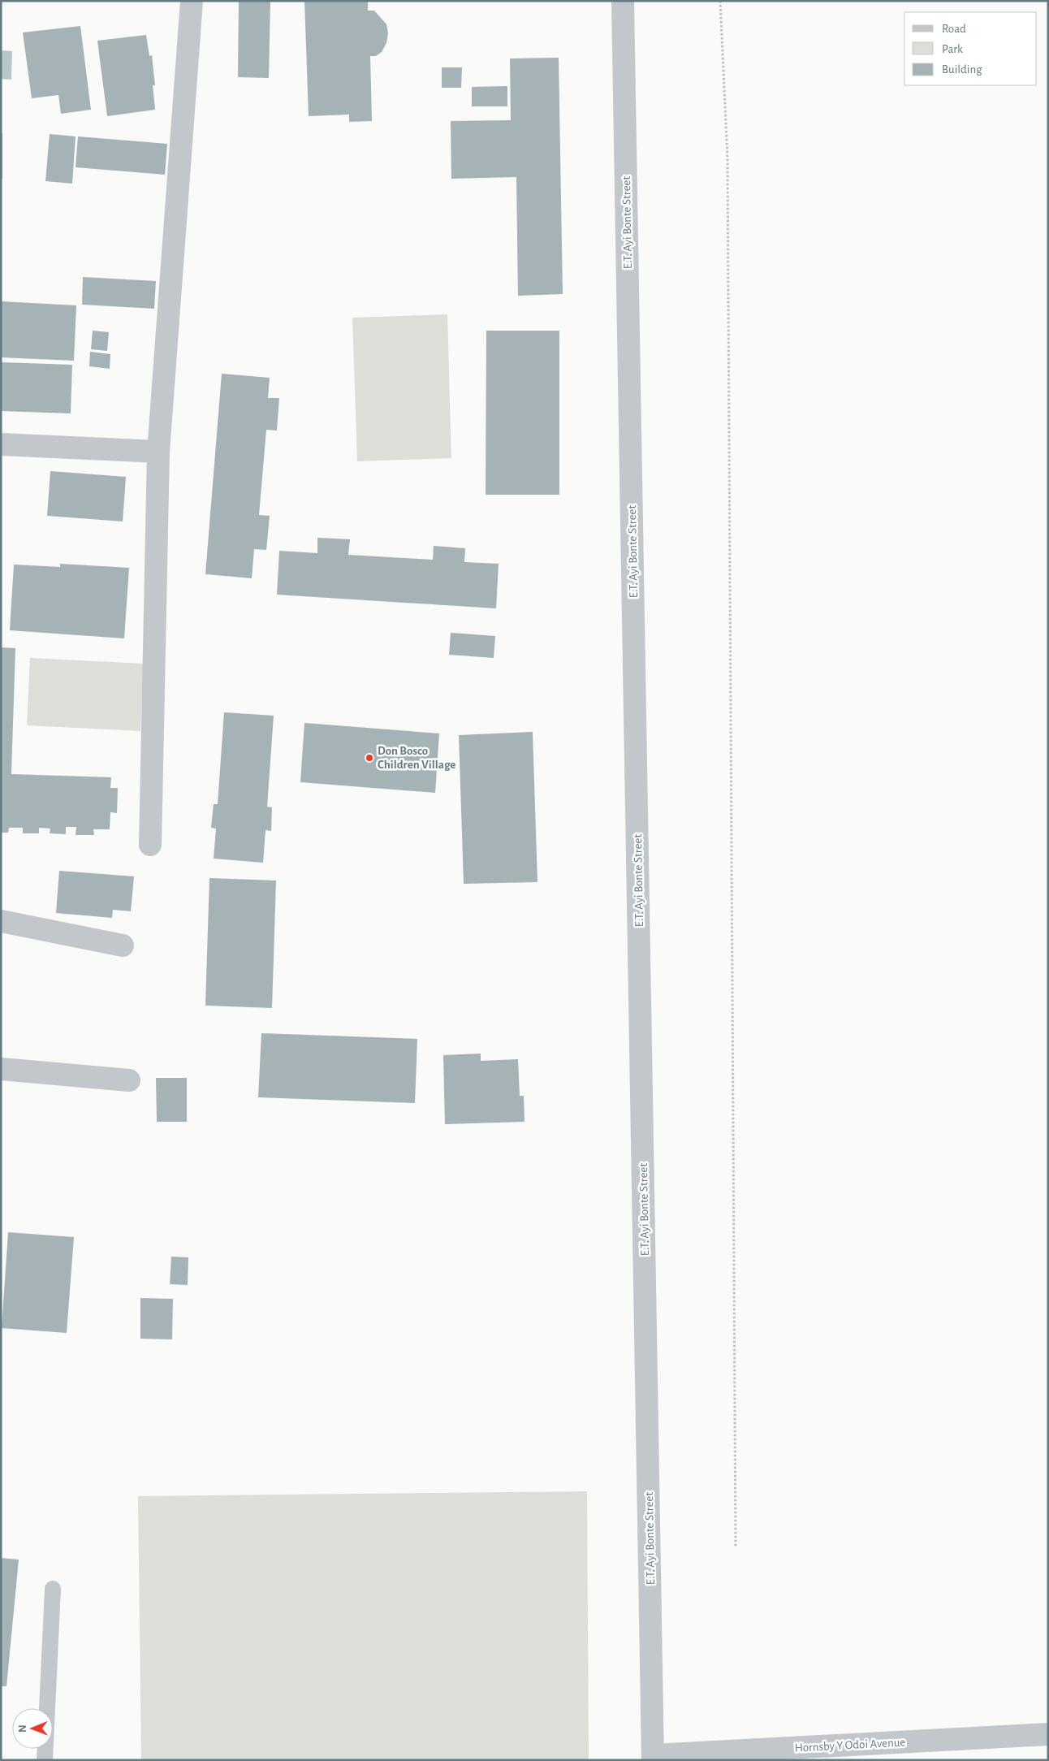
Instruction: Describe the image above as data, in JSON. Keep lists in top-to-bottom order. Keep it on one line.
{"streets":{"street":["E.T. Ayi Bonte Street","Hornsby Y Odoi Avenue"]},"crossings":[["E.T. Ayi Bonte Street","Hornsby Y Odoi Avenue"]],"places":["Don Bosco Children Village"],"legend":["Road","Park","Building"],"north":"left"}
